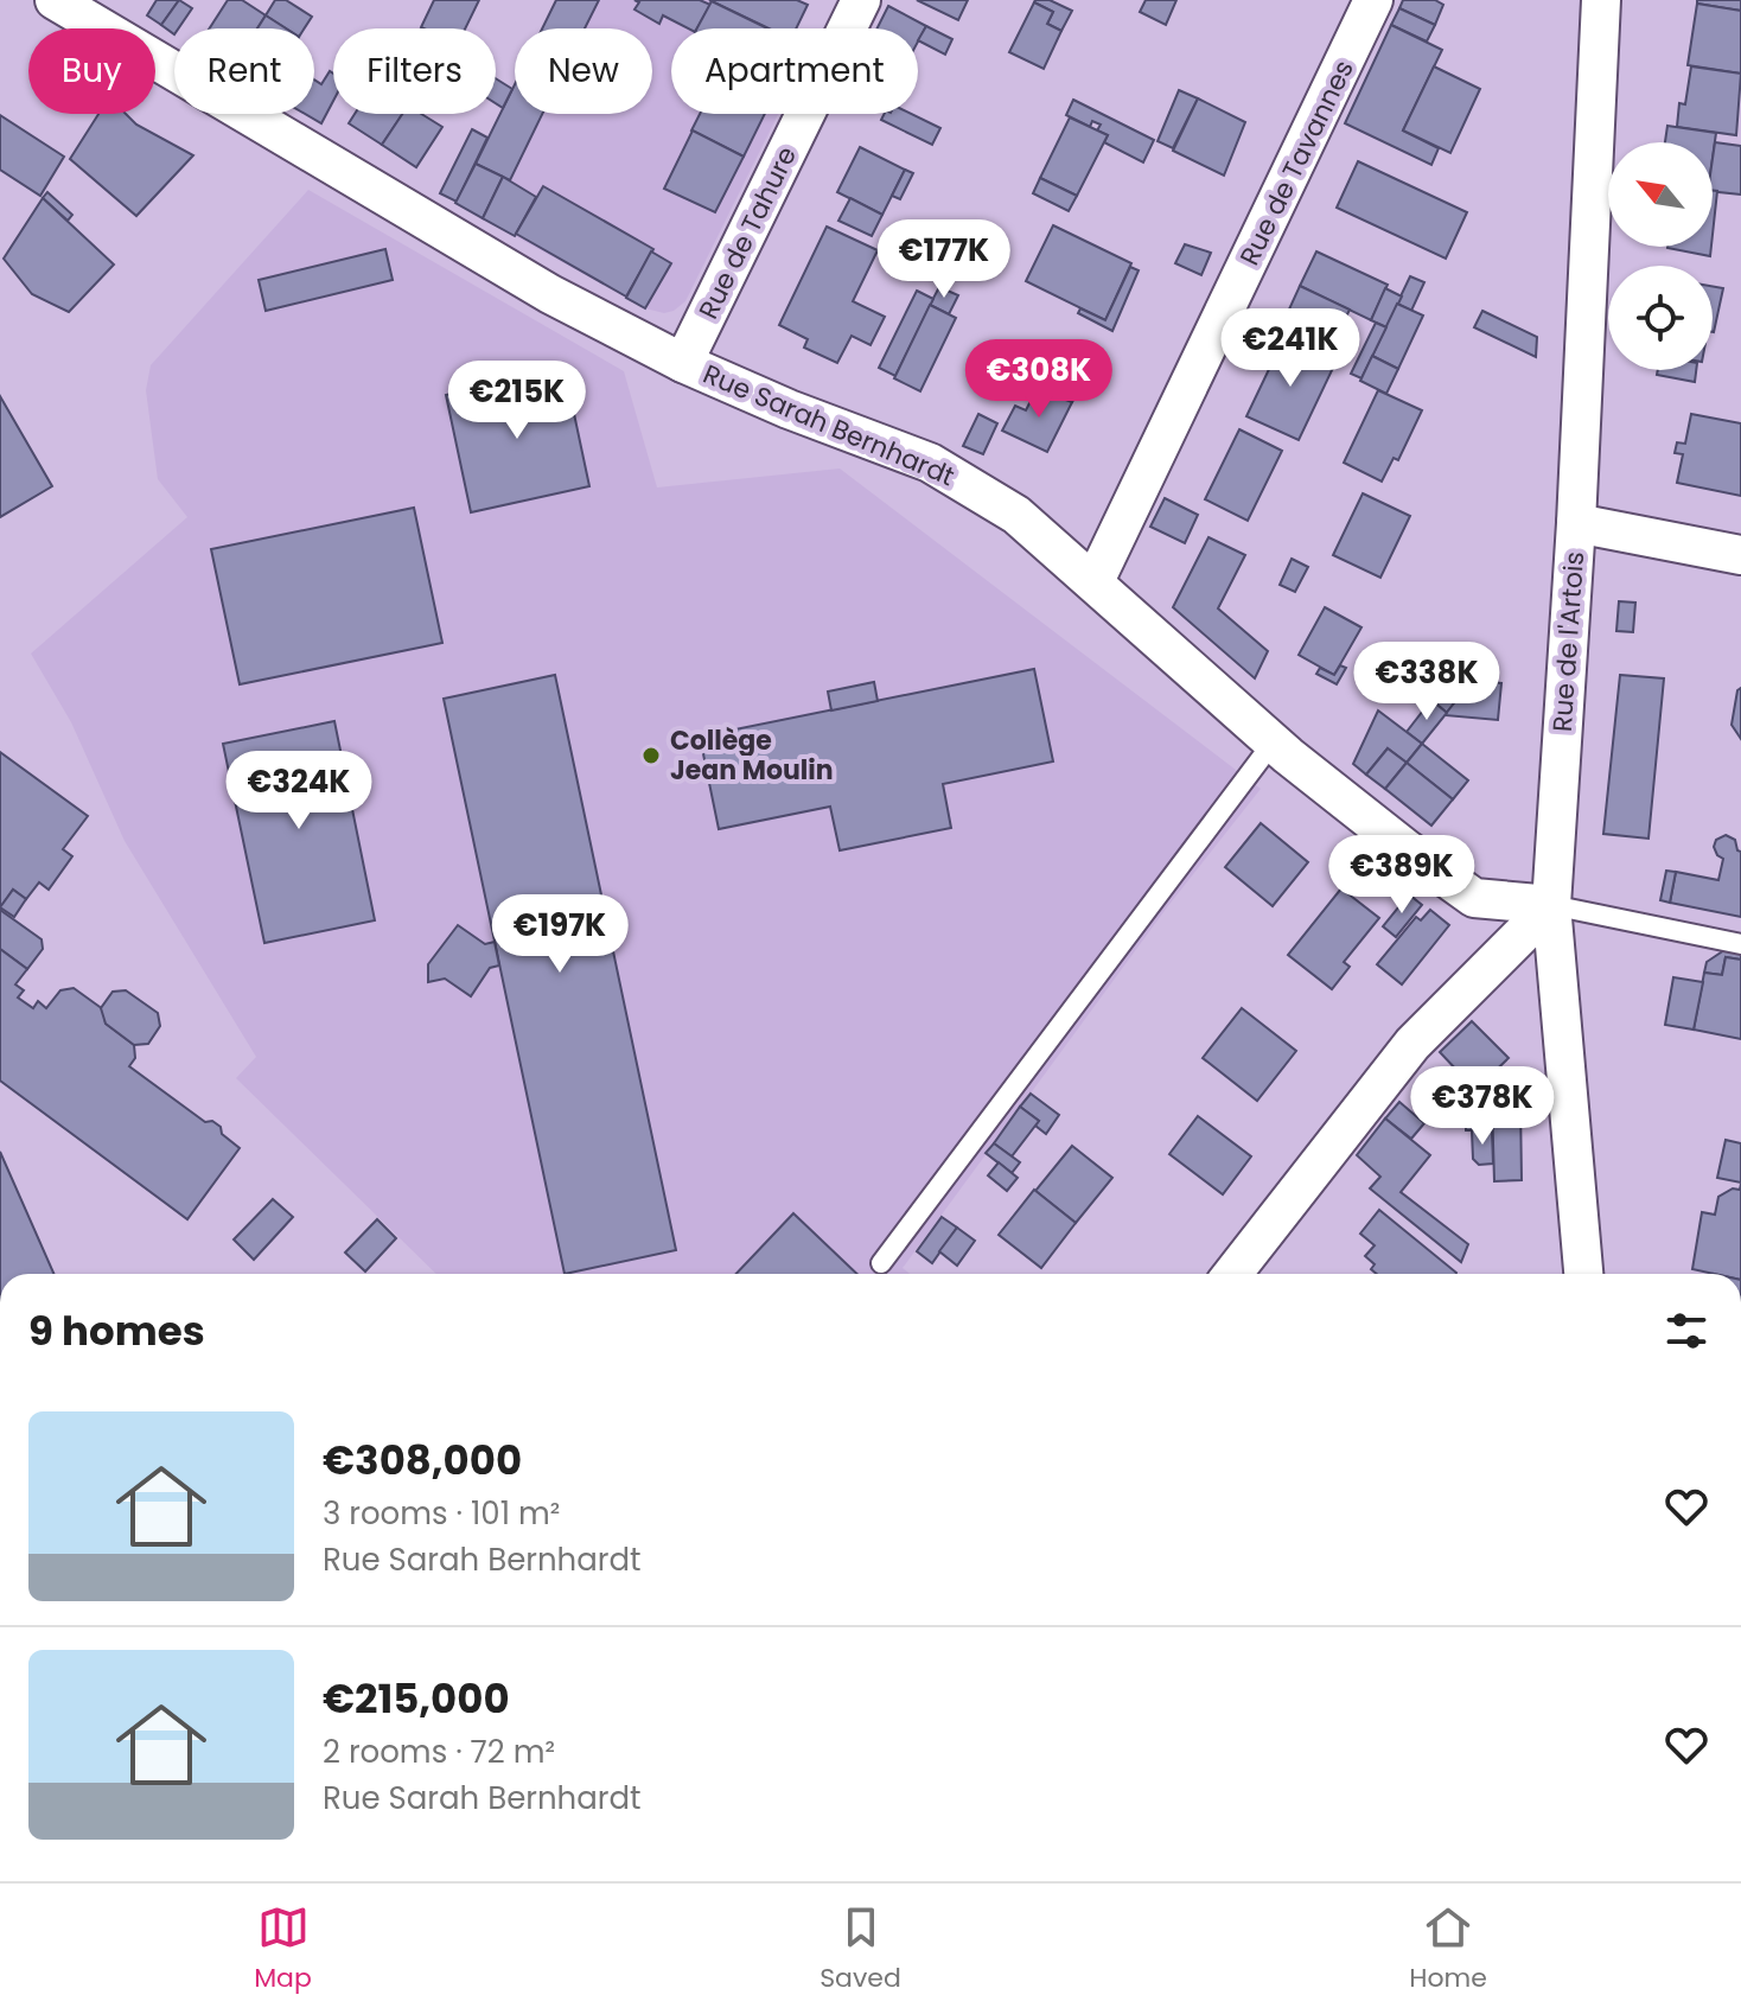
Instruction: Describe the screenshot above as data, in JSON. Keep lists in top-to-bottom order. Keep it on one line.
{"streets":{"street":["Rue de Tavannes","Rue de Tahure","Rue Sarah Bernhardt","Rue de l'Artois"]},"crossings":[["Rue de Tavannes","Rue Sarah Bernhardt"],["Rue de Tahure","Rue Sarah Bernhardt"],["Rue Sarah Bernhardt","Rue de l'Artois"]],"places":["Collège Jean Moulin"],"north":"top left","page":{"chip":["Buy","Rent","Filters","New","Apartment"],"price":["€177K","€241K","€308K","€215K","€338K","€324K","€389K","€197K","€378K"],"heading":"9 homes","list":[{"name":"€308,000","note":"3 rooms · 101 m² · Rue Sarah Bernhardt"},{"name":"€215,000","note":"2 rooms · 72 m² · Rue Sarah Bernhardt"}],"tabs":["Map","Saved","Home"]}}
